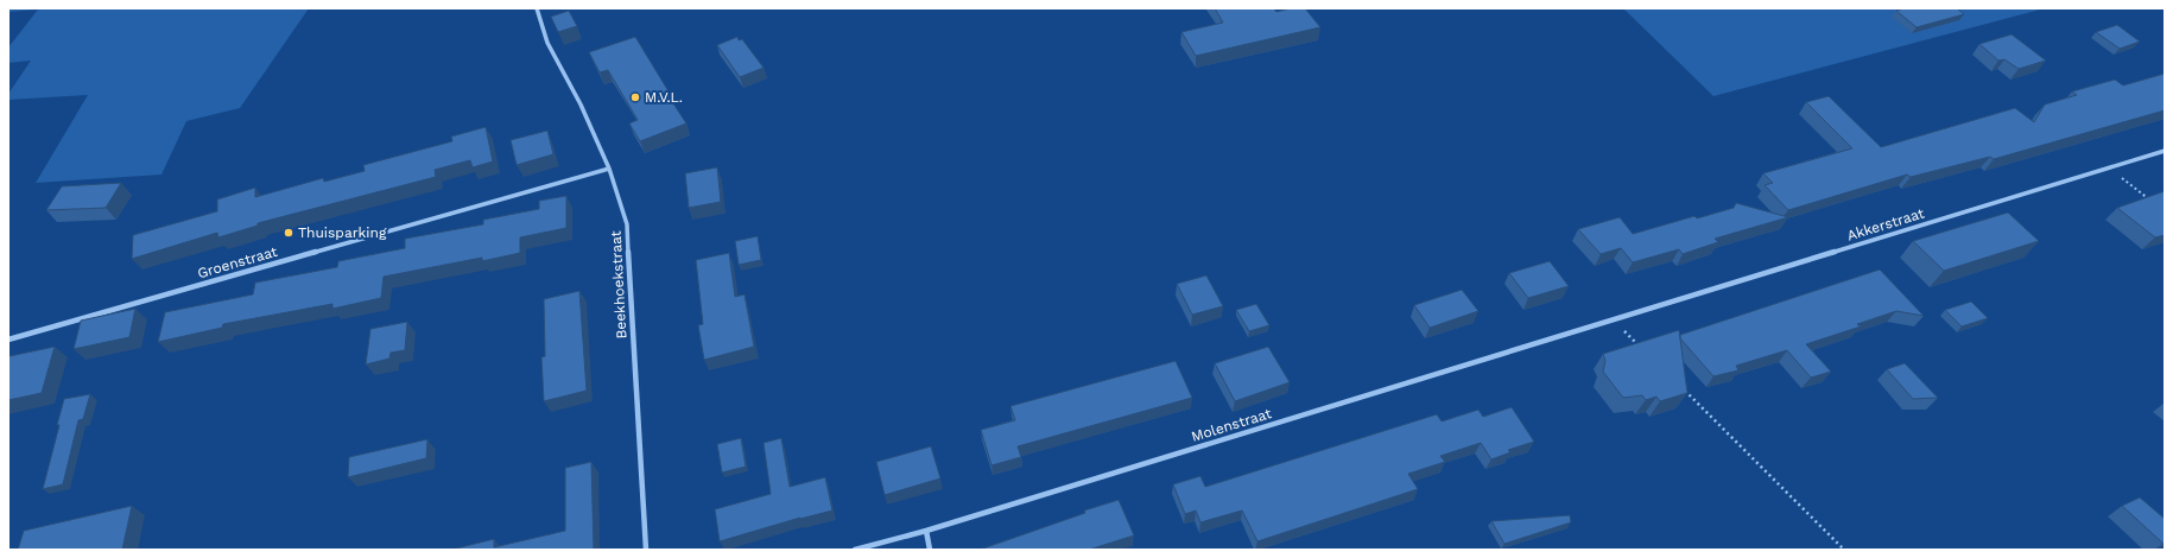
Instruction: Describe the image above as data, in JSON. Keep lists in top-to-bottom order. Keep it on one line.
{"streets":{"street":["Akkerstraat","Groenstraat","Beekhoekstraat","Molenstraat"]},"crossings":[["Akkerstraat","Molenstraat"],["Groenstraat","Beekhoekstraat"]],"places":["M.V.L.","Thuisparking"]}
